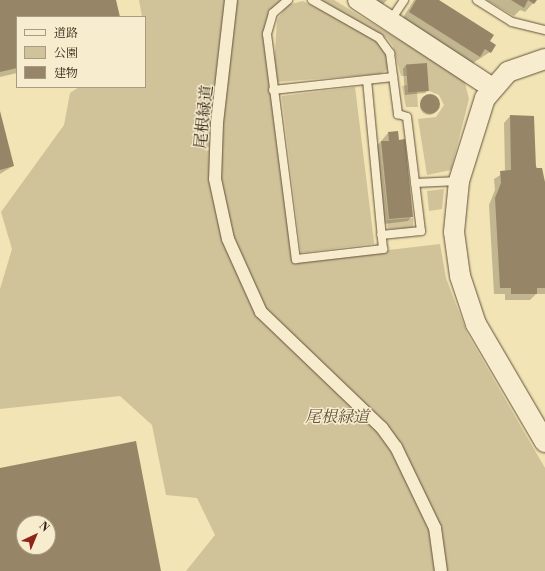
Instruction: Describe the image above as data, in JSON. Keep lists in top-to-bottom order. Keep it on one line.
{"streets":{"street":["尾根緑道"]},"parks":["尾根緑道"],"legend":["道路","公園","建物"],"north":"top right"}
